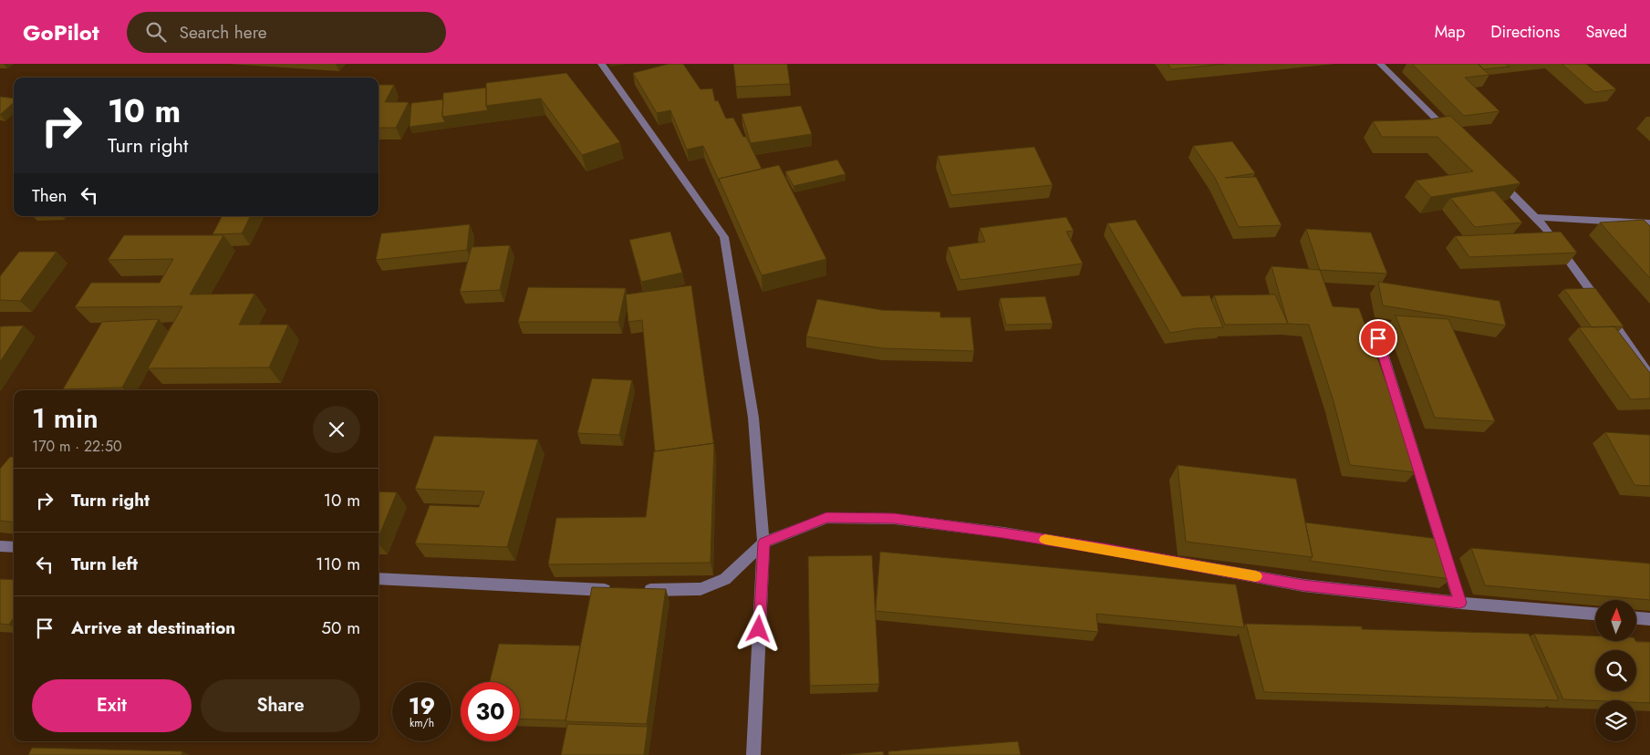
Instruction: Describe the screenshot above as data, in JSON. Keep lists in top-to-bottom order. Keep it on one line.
{"north":"top","page":{"header":"GoPilot","search":"Search here","nav":["Map","Directions","Saved"],"turn":["10 m","Turn right"],"then":"Then","heading":["1 min","170 m · 22:50"],"list":[{"name":"Turn right","value":"10 m"},{"name":"Turn left","value":"110 m"},{"name":"Arrive at destination","value":"50 m"}],"buttons":["Exit","Share"],"speed":"19 km/h","limit":"30"}}
